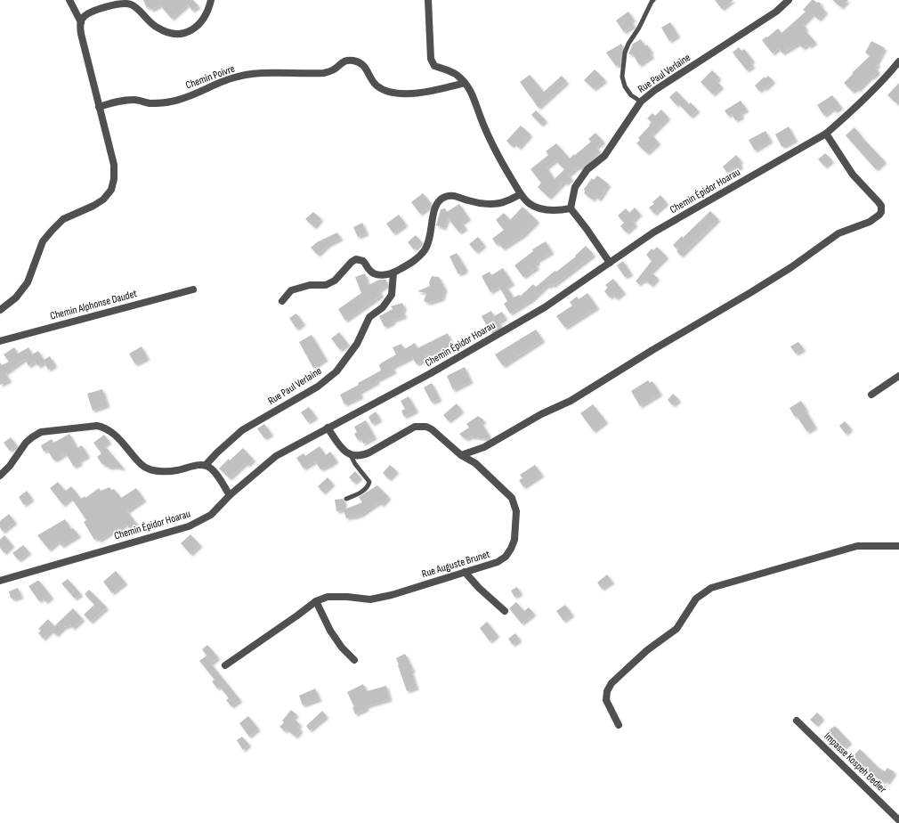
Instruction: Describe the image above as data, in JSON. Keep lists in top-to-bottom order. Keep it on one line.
{"streets":{"street":["Rue Paul Verlaine","Chemin Poivre","Chemin Épidor Hoarau","Chemin Alphonse Daudet","Rue Auguste Brunet","Impasse Kospeh Bedier"]}}
